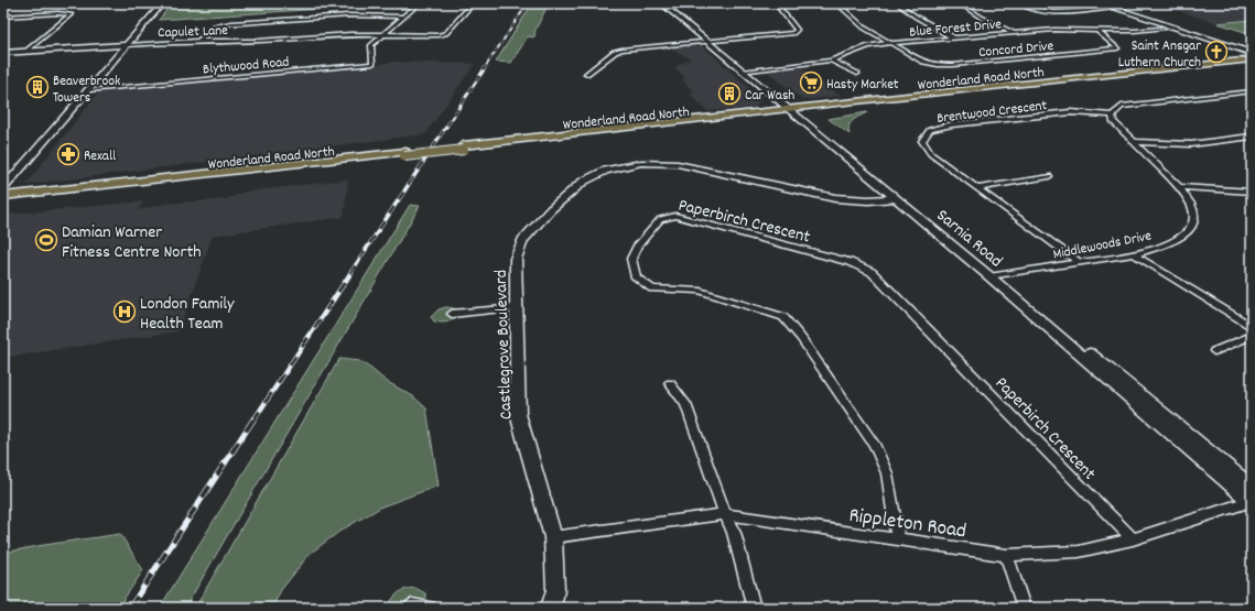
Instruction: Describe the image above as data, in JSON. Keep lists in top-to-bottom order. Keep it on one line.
{"streets":{"main road":["Wonderland Road North"],"street":["Blue Forest Drive","Capulet Lane","Concord Drive","Blythwood Road","Brentwood Crescent","Paperbirch Crescent","Sarnia Road","Middlewoods Drive","Castlegrove Boulevard","Rippleton Road"]},"crossings":[["Blue Forest Drive","Concord Drive"],["Blue Forest Drive","Sarnia Road"],["Capulet Lane","Blythwood Road"],["Wonderland Road North","Sarnia Road"],["Brentwood Crescent","Middlewoods Drive"],["Paperbirch Crescent","Rippleton Road"],["Sarnia Road","Middlewoods Drive"],["Sarnia Road","Castlegrove Boulevard"],["Sarnia Road","Rippleton Road"],["Castlegrove Boulevard","Rippleton Road"]],"places":{"church":["Saint Ansgar Luthern Church"],"supermarket":["Hasty Market"],"building":["Beaverbrook Towers","Car Wash"],"pharmacy":["Rexall"],"sports":["Damian Warner Fitness Centre North"],"hospital":["London Family Health Team"]}}
